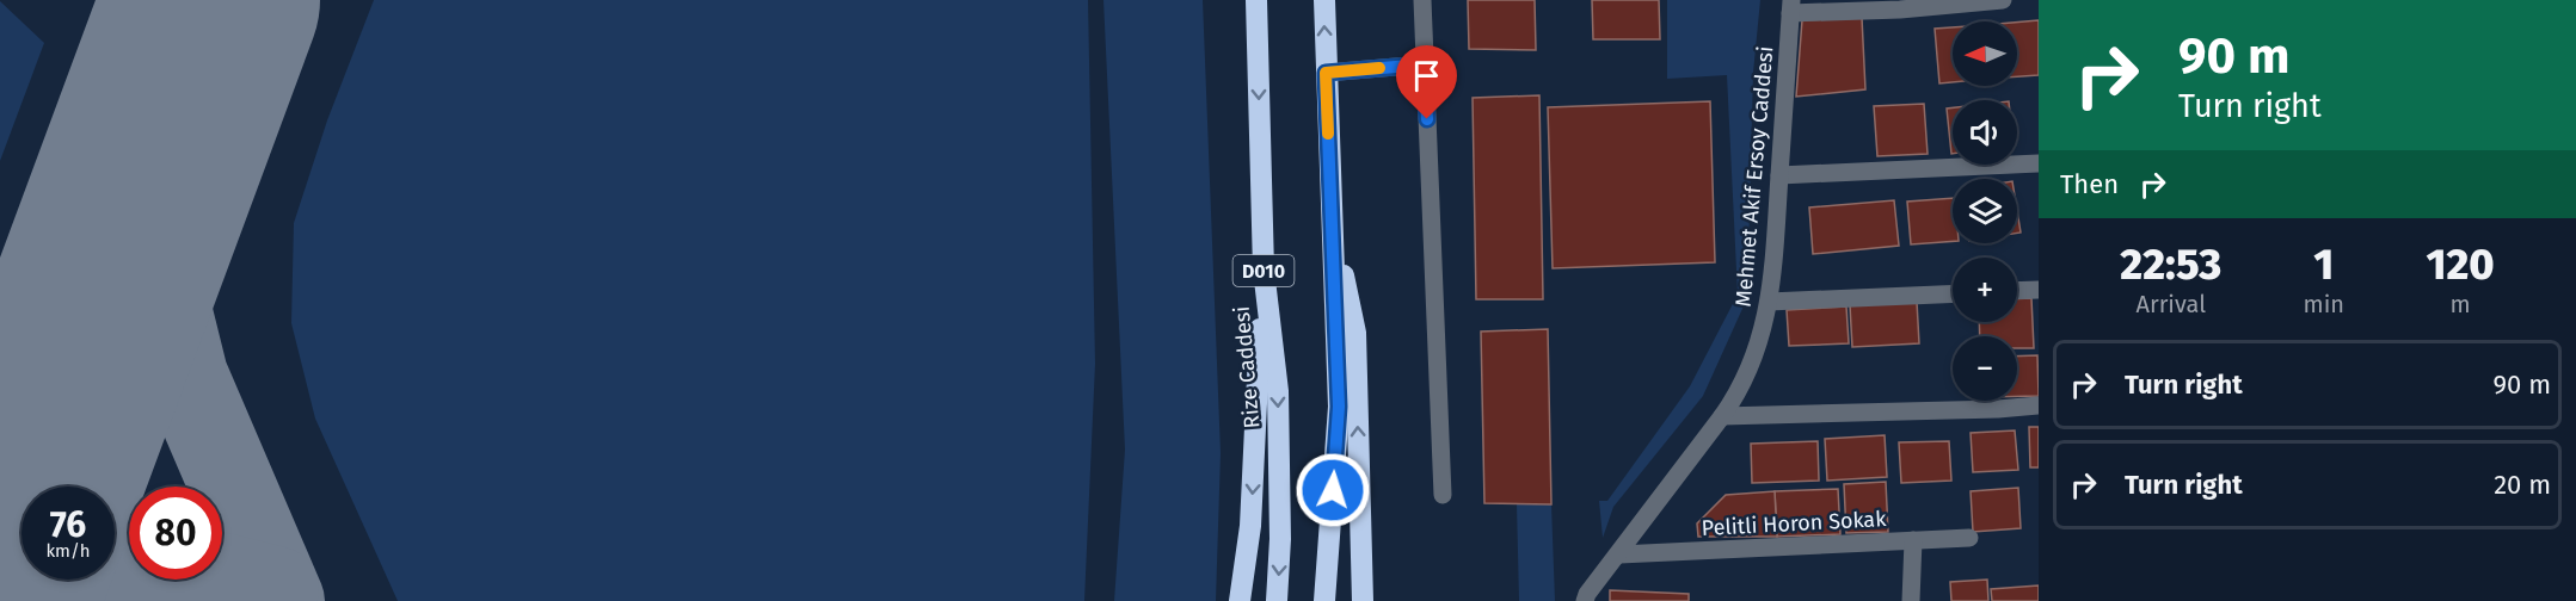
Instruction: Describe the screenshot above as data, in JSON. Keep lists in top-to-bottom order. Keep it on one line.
{"streets":{"highway":["D010","Rize Caddesi"],"street":["Mehmet Akif Ersoy Caddesi","Pelitli Horon Sokak"]},"crossings":[["Mehmet Akif Ersoy Caddesi","Pelitli Horon Sokak"]],"north":"left","page":{"turn":["90 m","Turn right"],"map_buttons":["+","−"],"then":"Then","eta":["22:53","Arrival","1","min","120","m"],"list":[{"name":"Turn right","value":"90 m"},{"name":"Turn right","value":"20 m"}],"speed":"76 km/h","limit":"80"}}
